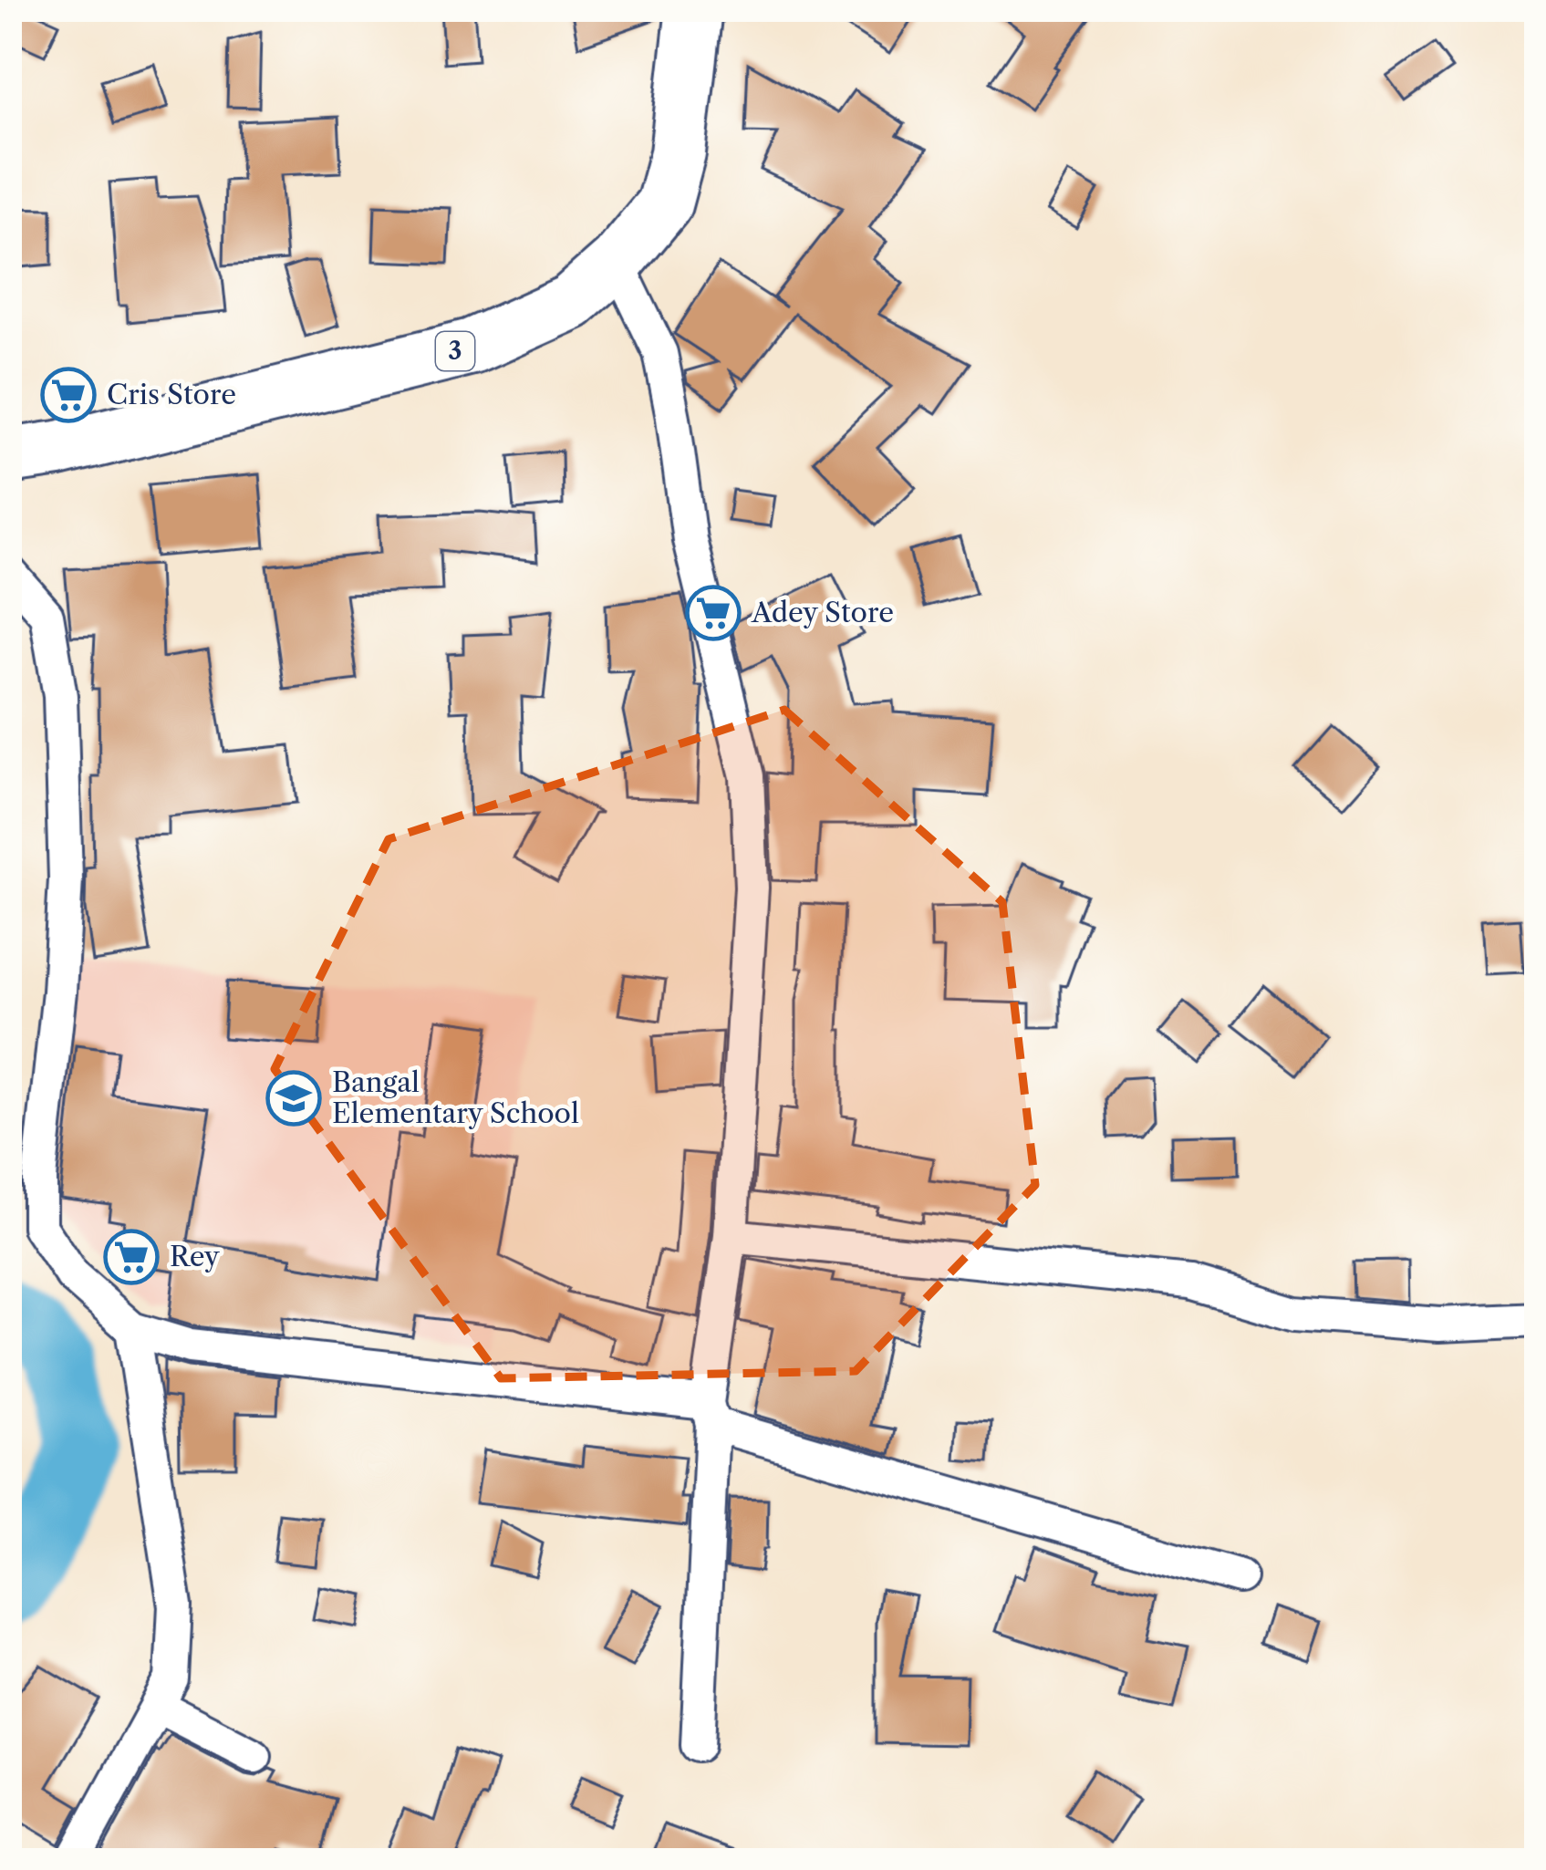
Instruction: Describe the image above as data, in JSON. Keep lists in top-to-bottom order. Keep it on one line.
{"streets":{"highway":["3"]},"places":{"supermarket":["Cris Store","Adey Store","Rey"],"school or university":["Bangal Elementary School"]}}
